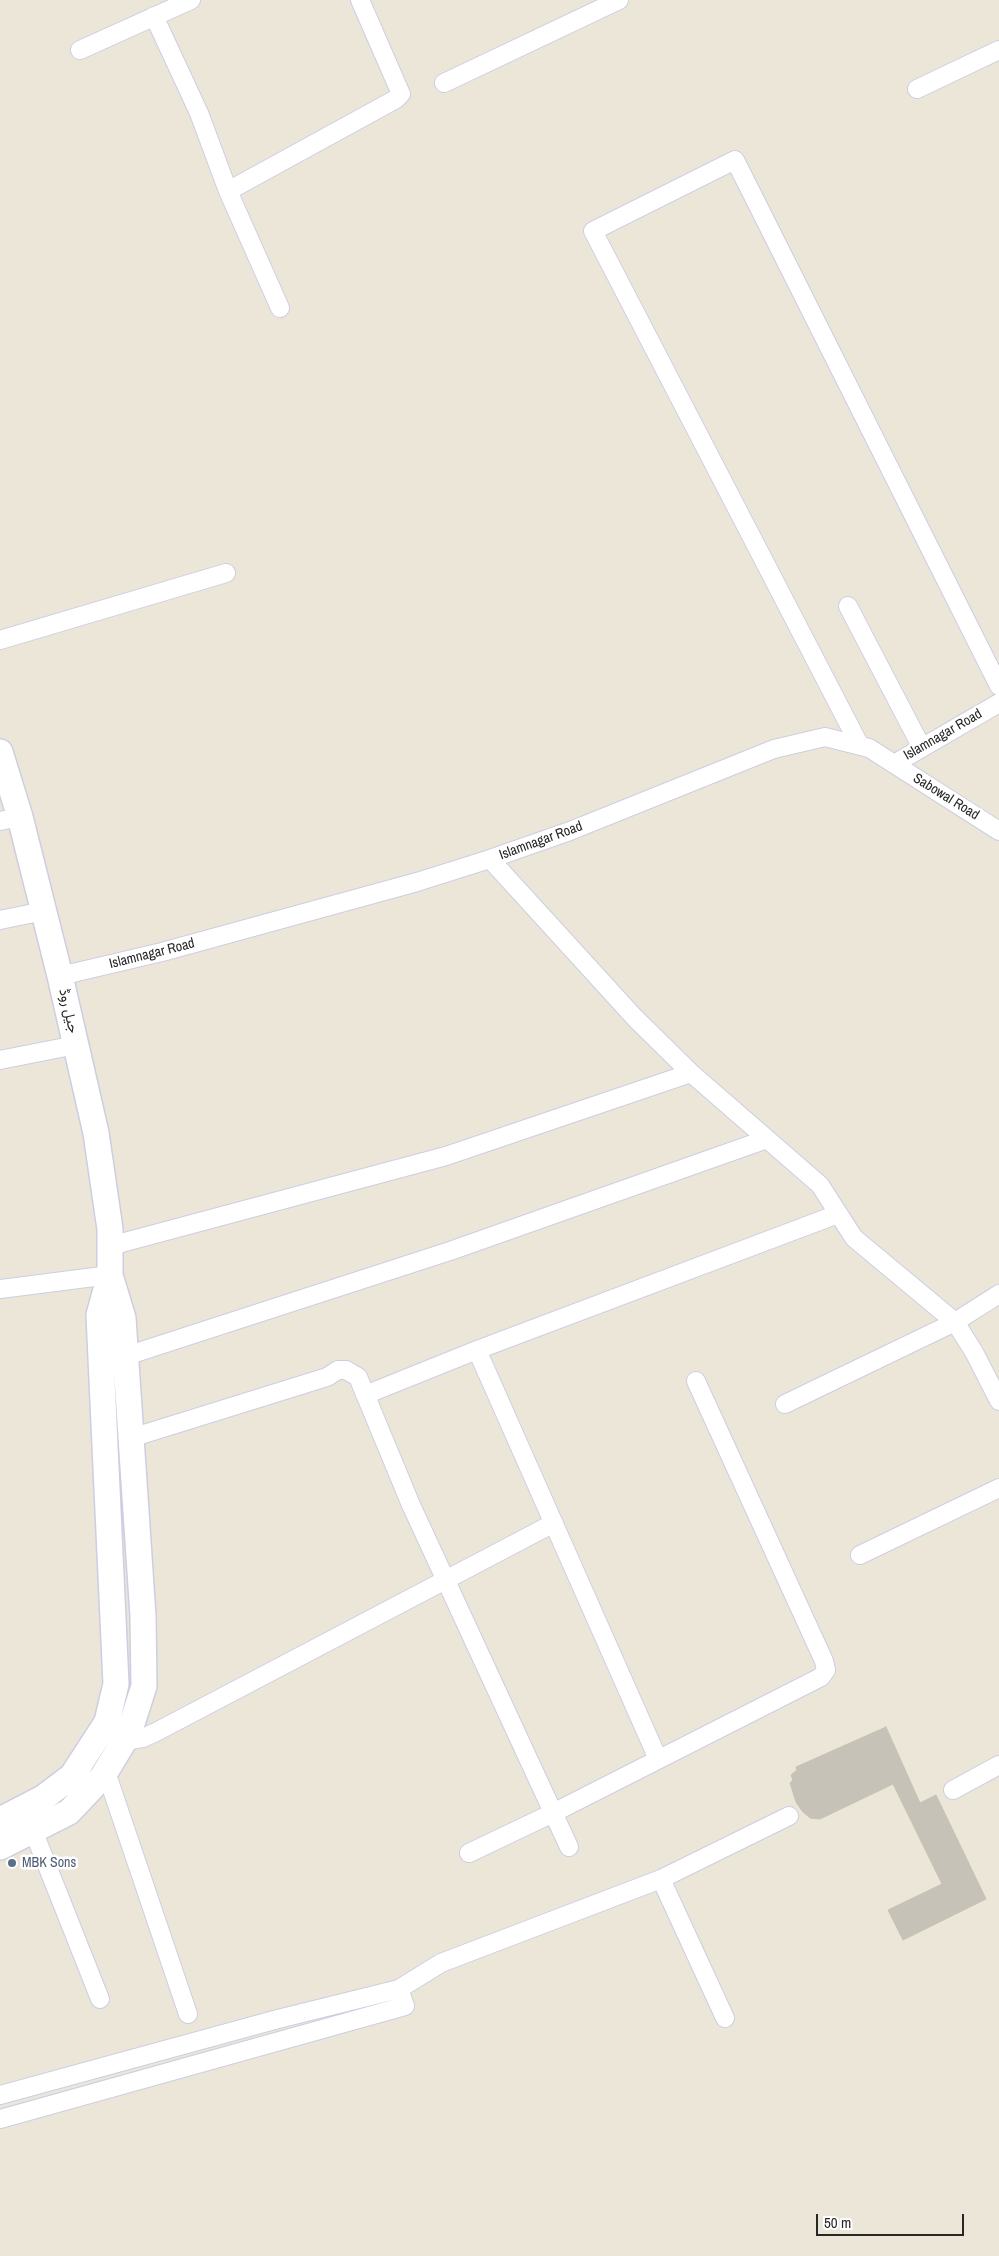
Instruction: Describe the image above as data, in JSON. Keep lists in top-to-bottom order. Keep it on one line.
{"streets":{"main road":["جیل روڈ"],"street":["Islamnagar Road","Sabowal Road"]},"crossings":[["Islamnagar Road","Sabowal Road"],["Islamnagar Road","جیل روڈ"]],"places":["MBK Sons"],"scale_bar":"50 m"}
